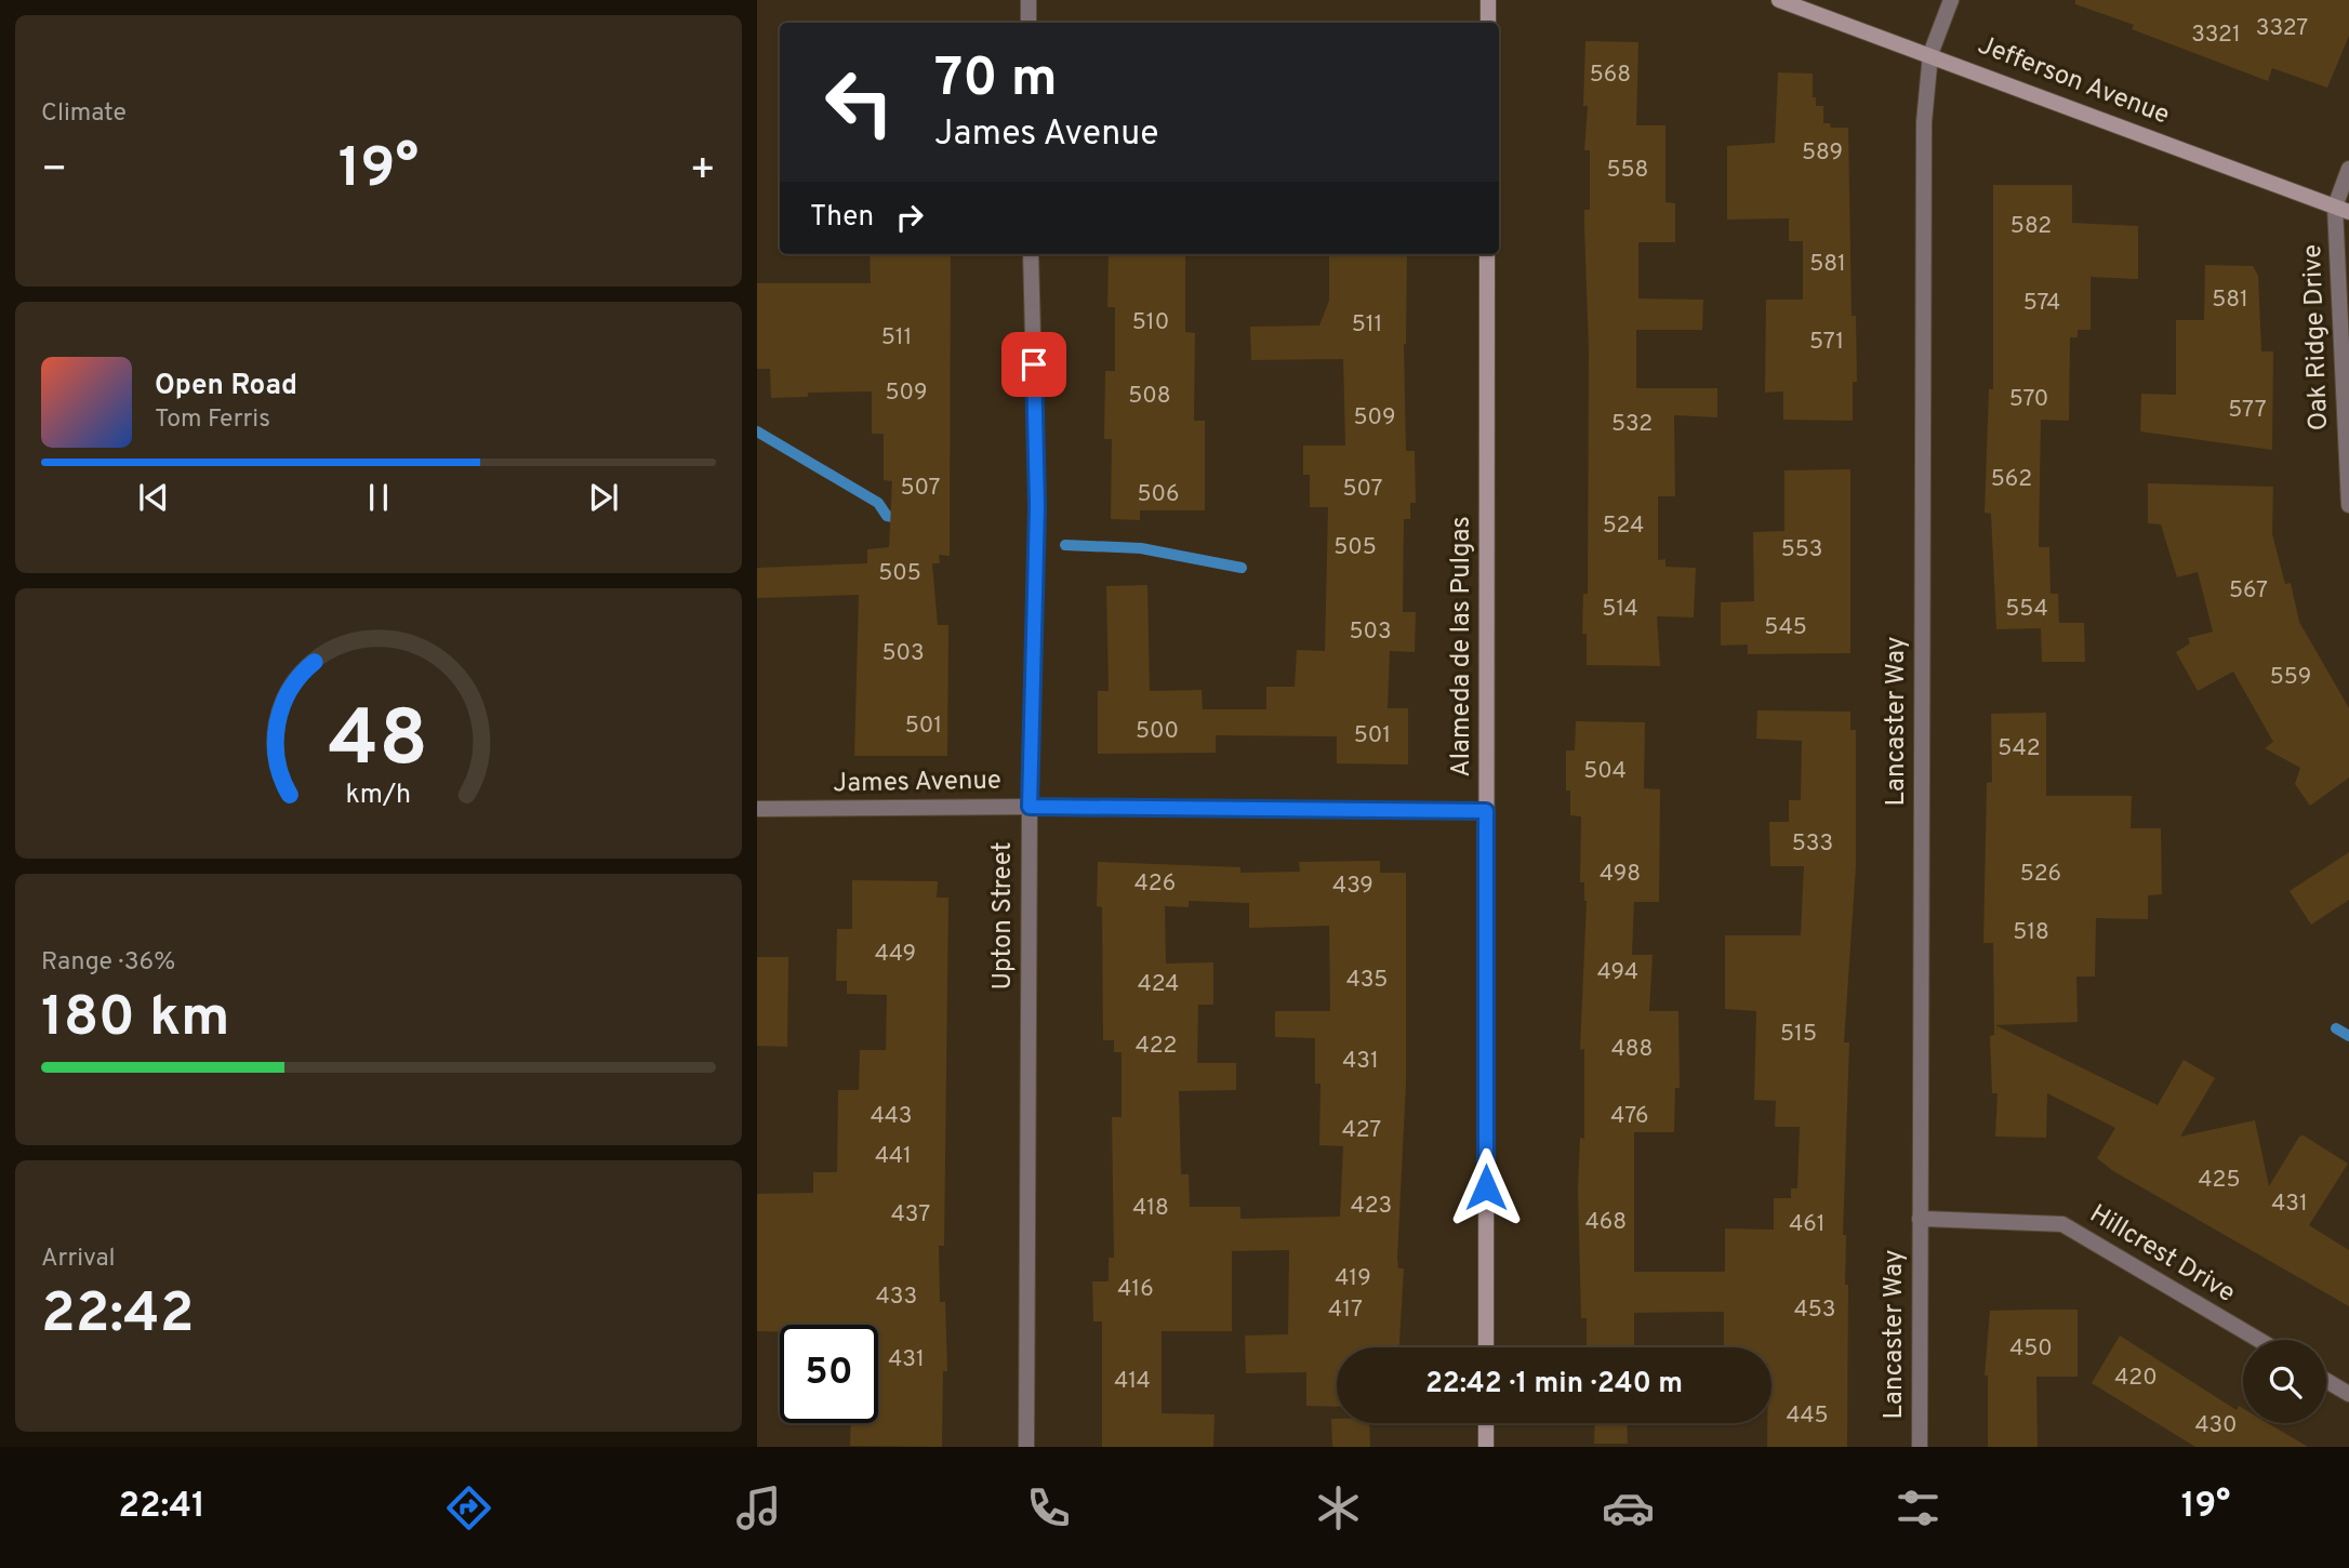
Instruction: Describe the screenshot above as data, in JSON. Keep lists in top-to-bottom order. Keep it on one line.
{"streets":{"main road":["Jefferson Avenue","Alameda de las Pulgas"],"street":["Oak Ridge Drive","Lancaster Way","James Avenue","Upton Street","Hillcrest Drive"]},"crossings":[["Jefferson Avenue","Oak Ridge Drive"],["Jefferson Avenue","Lancaster Way"],["Alameda de las Pulgas","James Avenue"],["Lancaster Way","Hillcrest Drive"],["James Avenue","Upton Street"]],"house_numbers":["3327","3321","568","589","558","582","581","581","574","510","511","511","571","509","508","570","577","509","532","562","507","507","506","524","505","553","505","567","514","554","545","503","503","559","501","500","501","542","504","533","498","526","426","439","518","449","494","435","424","515","422","488","431","443","476","427","441","425","431","423","418","437","468","461","419","416","433","417","453","450","431","420","414","445","430"],"page":{"tile":["Climate",["Range · 36%","180 km"],["Arrival","22:42"]],"turn":["70 m","James Avenue"],"heat":["−","19°","+"],"then":"Then","song":["Open Road","Tom Ferris"],"limit":"50","trip":"22:42 · 1 min · 240 m","tabs":["22:41","19°"],"gauge":["48","km/h"]}}
